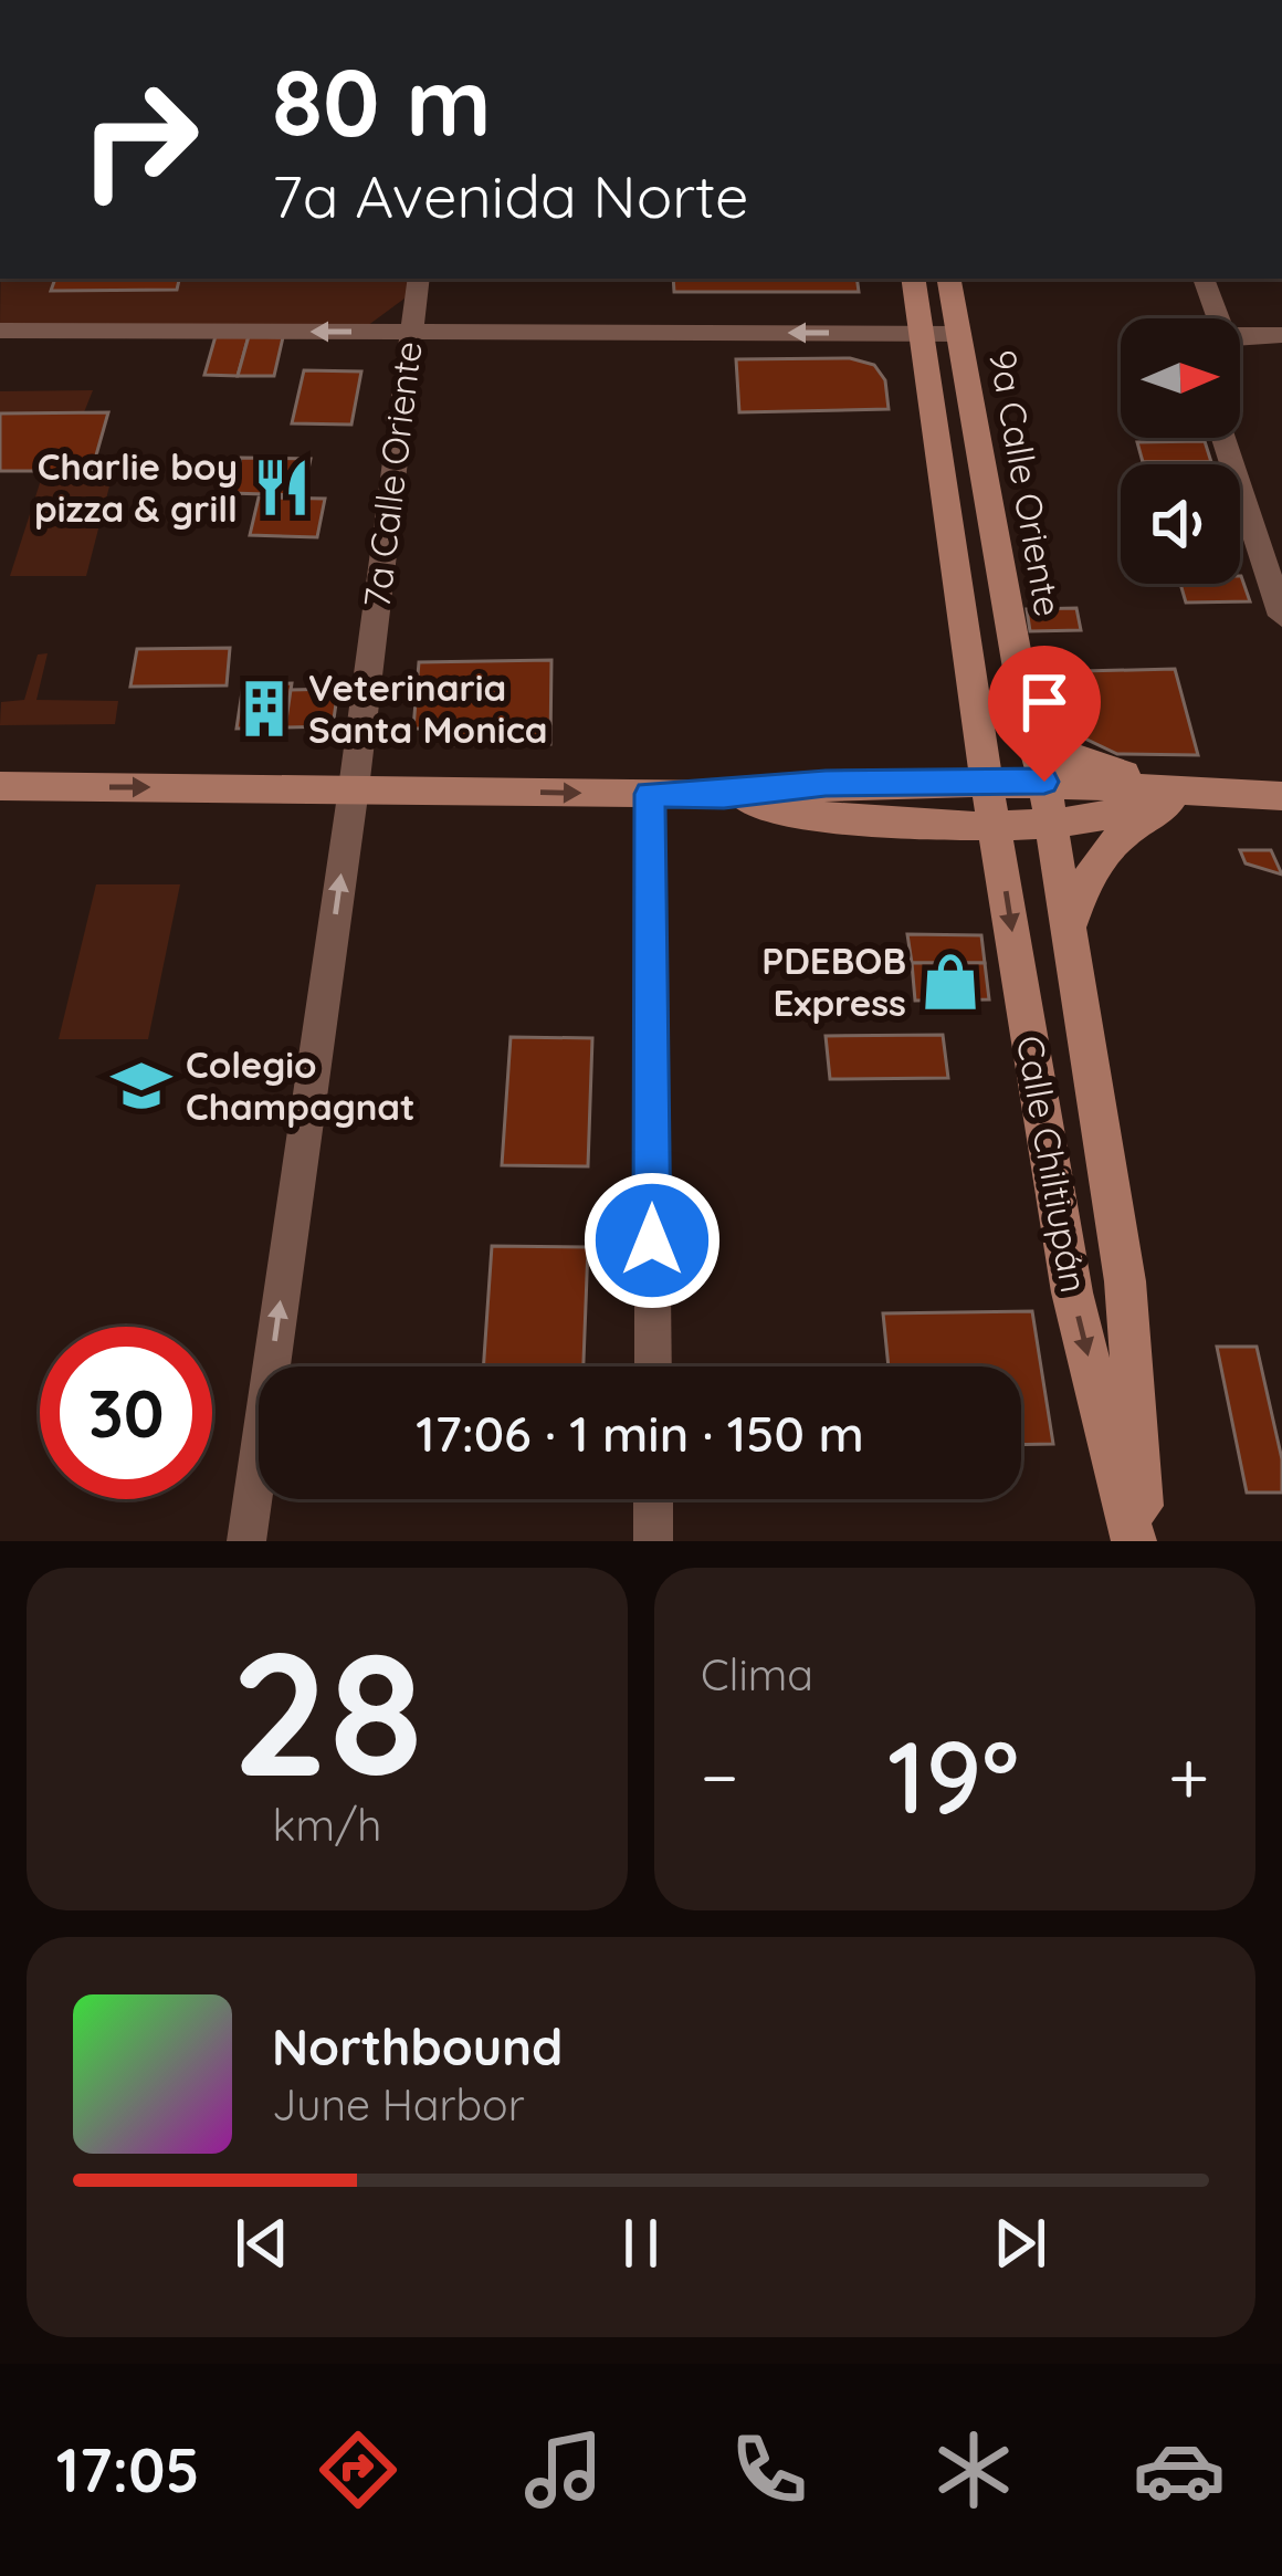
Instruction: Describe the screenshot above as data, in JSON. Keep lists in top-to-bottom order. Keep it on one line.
{"streets":{"main road":["9a Calle Oriente","Calle Chiltiupán"],"street":["7a Calle Oriente"]},"crossings":[["9a Calle Oriente","Calle Chiltiupán"]],"one_way":["7a Calle Oriente"],"places":{"restaurant":["Charlie boy pizza & grill"],"building":["Veterinaria Santa Monica"],"shop":["PDEBOB Express"],"school or university":["Colegio Champagnat"]},"north":"right","page":{"turn":["80 m","7a Avenida Norte"],"limit":"30","trip":"17:06 · 1 min · 150 m","tile":[["28","km/h"],"Clima"],"heat":["−","19°","+"],"song":["Northbound","June Harbor"],"tabs":"17:05"}}
